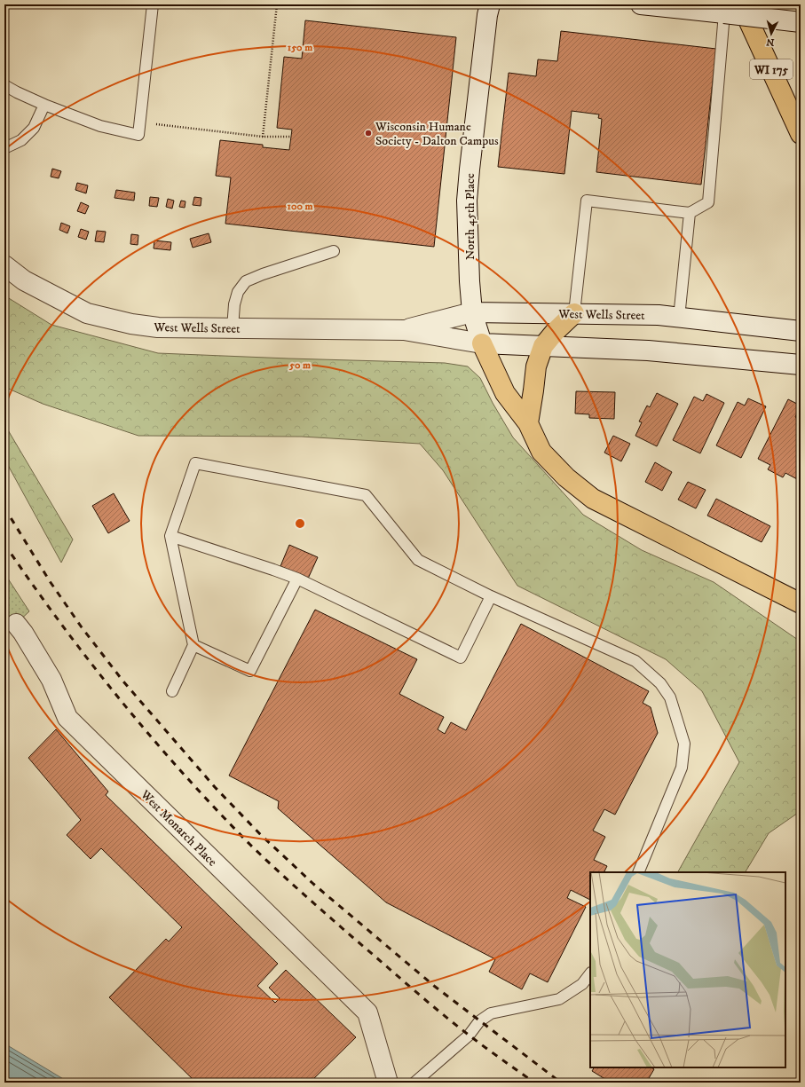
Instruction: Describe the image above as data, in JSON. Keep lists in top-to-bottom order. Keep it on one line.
{"streets":{"highway":["WI 175"],"street":["North 45th Place","West Wells Street","West Monarch Place"]},"crossings":[["North 45th Place","West Wells Street"]],"places":["Wisconsin Humane Society - Dalton Campus"],"north":"bottom","rings":["150 m","100 m","50 m"]}
